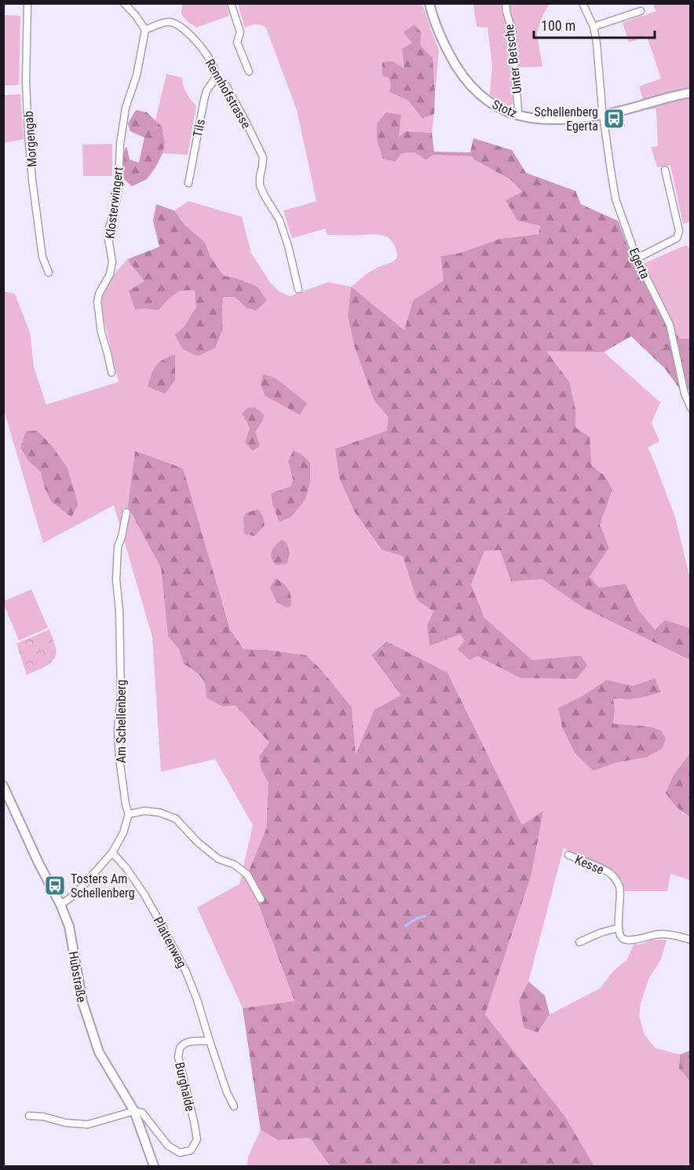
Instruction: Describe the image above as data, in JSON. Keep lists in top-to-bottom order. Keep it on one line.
{"streets":{"street":["Unter Betsche","Rennhofstrasse","Stotz","Tils","Morgengab","Klosterwingert","Egerta","Am Schellenberg","Kesse","Plattenweg","Hubstraße","Burghalde"]},"crossings":[["Unter Betsche","Stotz"],["Rennhofstrasse","Tils"],["Rennhofstrasse","Klosterwingert"],["Stotz","Egerta"],["Plattenweg","Burghalde"],["Hubstraße","Burghalde"]],"places":{"bus stop":["Schellenberg Egerta","Tosters Am Schellenberg"]},"scale_bar":"100 m"}
